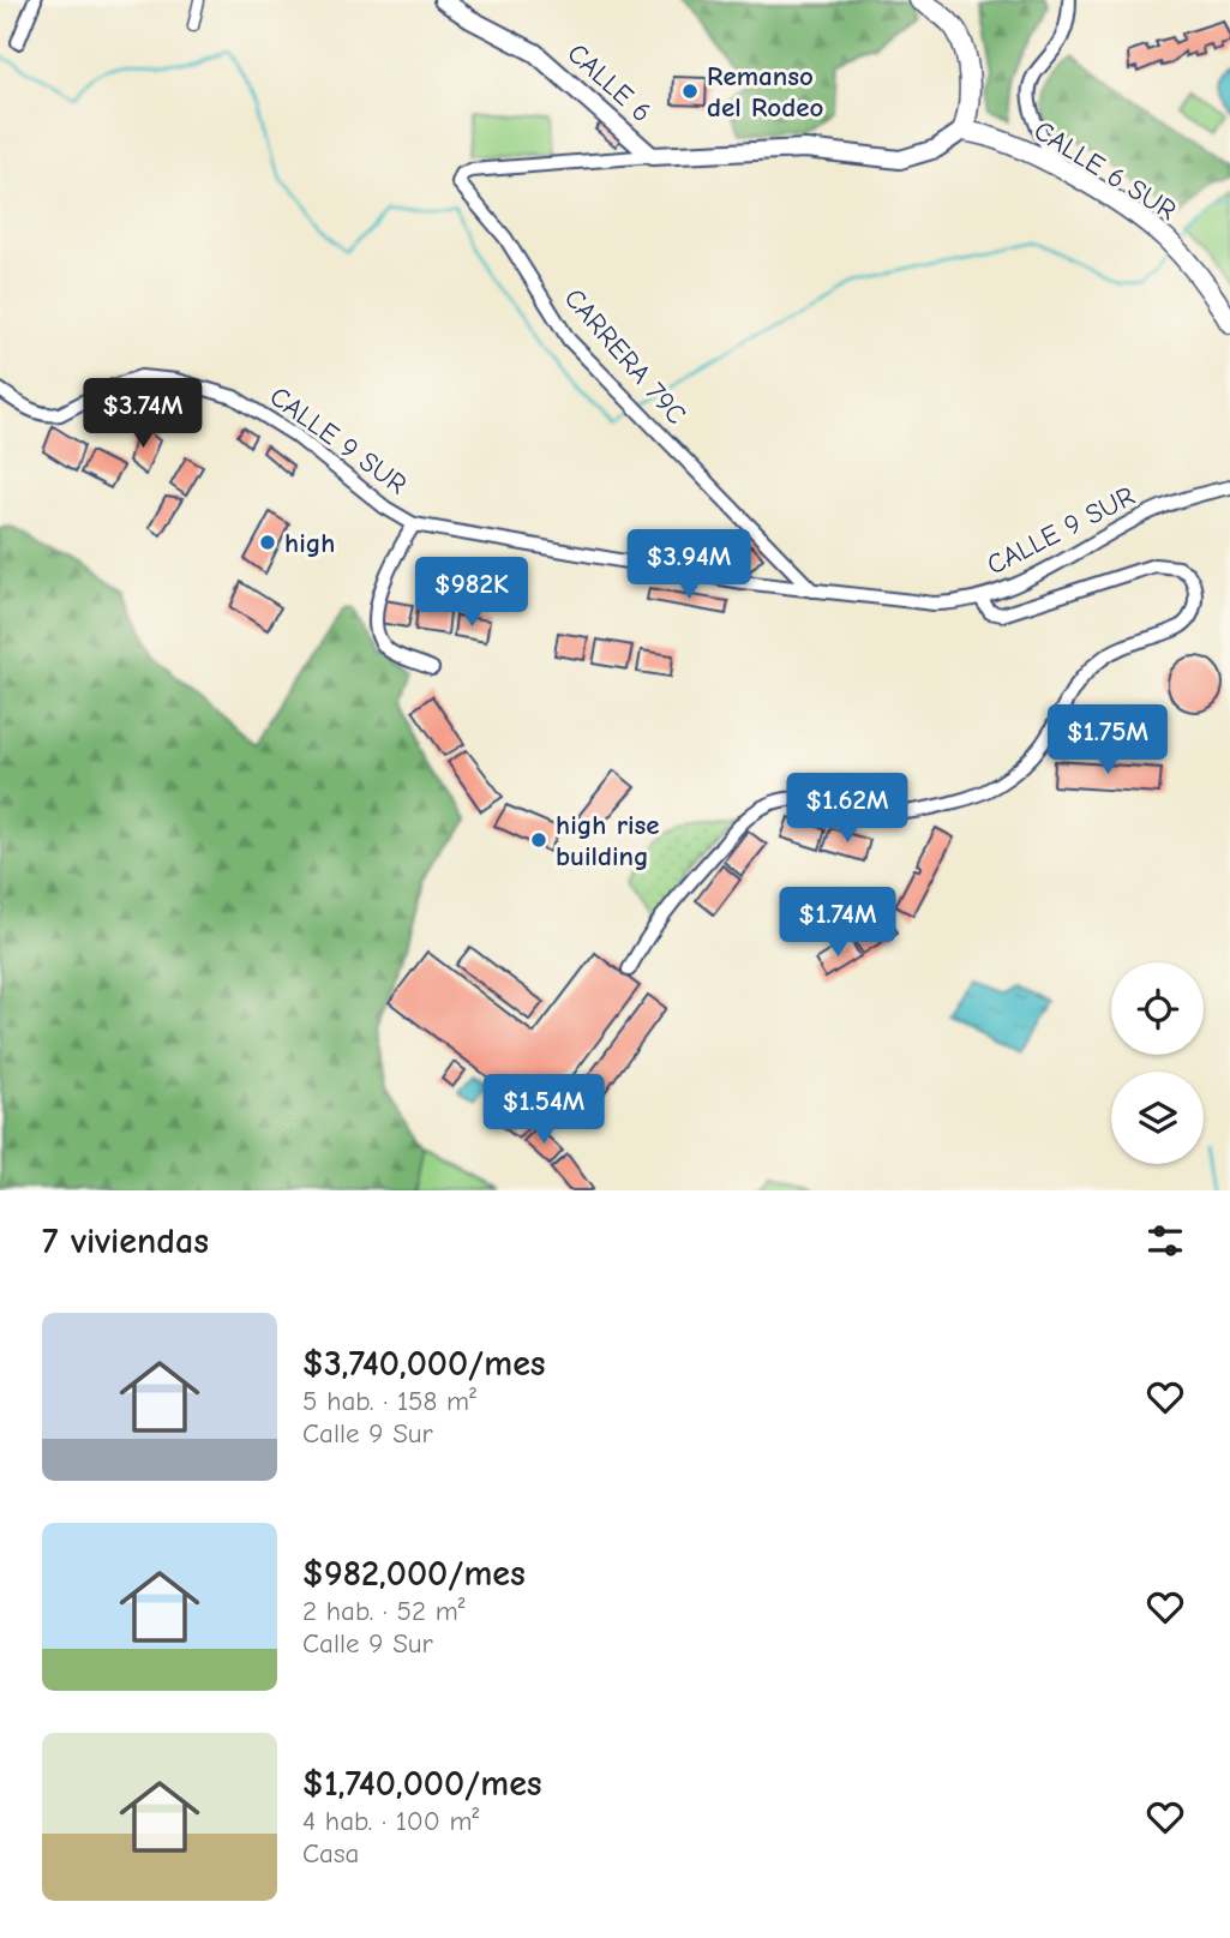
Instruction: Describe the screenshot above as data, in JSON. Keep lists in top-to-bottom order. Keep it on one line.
{"streets":{"main road":["CALLE 6 SUR"],"street":["CALLE 6","CARRERA 79C","CALLE 9 SUR"]},"crossings":[["CALLE 6","CALLE 6 SUR"],["CALLE 6","CARRERA 79C"],["CARRERA 79C","CALLE 9 SUR"]],"places":["Remanso del Rodeo","high","high rise building"],"page":{"price":["$3.74M","$3.94M","$982K","$1.75M","$1.62M","$1.74M","$1.54M"],"heading":"7 viviendas","list":[{"name":"$3,740,000/mes","note":"5 hab. · 158 m² · Calle 9 Sur"},{"name":"$982,000/mes","note":"2 hab. · 52 m² · Calle 9 Sur"},{"name":"$1,740,000/mes","note":"4 hab. · 100 m² · Casa"}]}}
